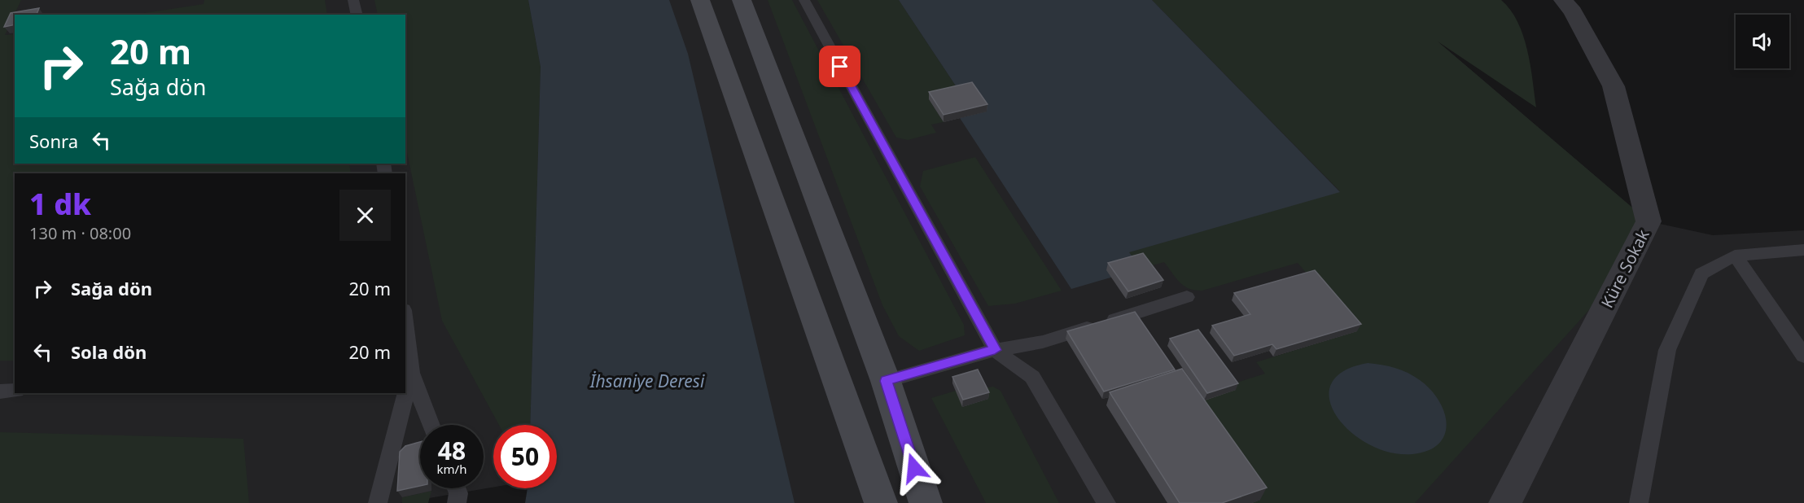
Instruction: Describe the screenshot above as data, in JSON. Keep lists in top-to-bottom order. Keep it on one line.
{"streets":{"street":["Küre Sokak"]},"water":["İhsaniye Deresi"],"page":{"turn":["20 m","Sağa dön"],"then":"Sonra","heading":["1 dk","130 m · 08:00"],"list":[{"name":"Sağa dön","value":"20 m"},{"name":"Sola dön","value":"20 m"}],"speed":"48 km/h","limit":"50"}}
